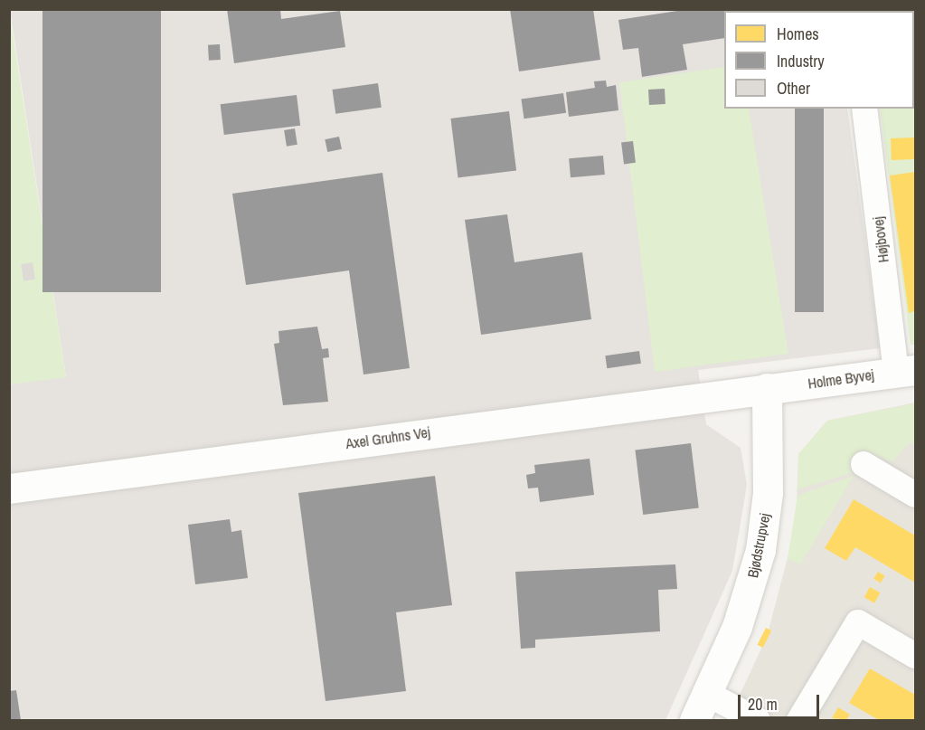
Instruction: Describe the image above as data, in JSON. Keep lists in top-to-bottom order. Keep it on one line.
{"streets":{"street":["Højbovej","Holme Byvej","Axel Gruhns Vej","Bjødstrupvej"]},"crossings":[["Højbovej","Holme Byvej"],["Holme Byvej","Axel Gruhns Vej"],["Holme Byvej","Bjødstrupvej"],["Axel Gruhns Vej","Bjødstrupvej"]],"legend":["Homes","Industry","Other"],"scale_bar":"20 m"}
